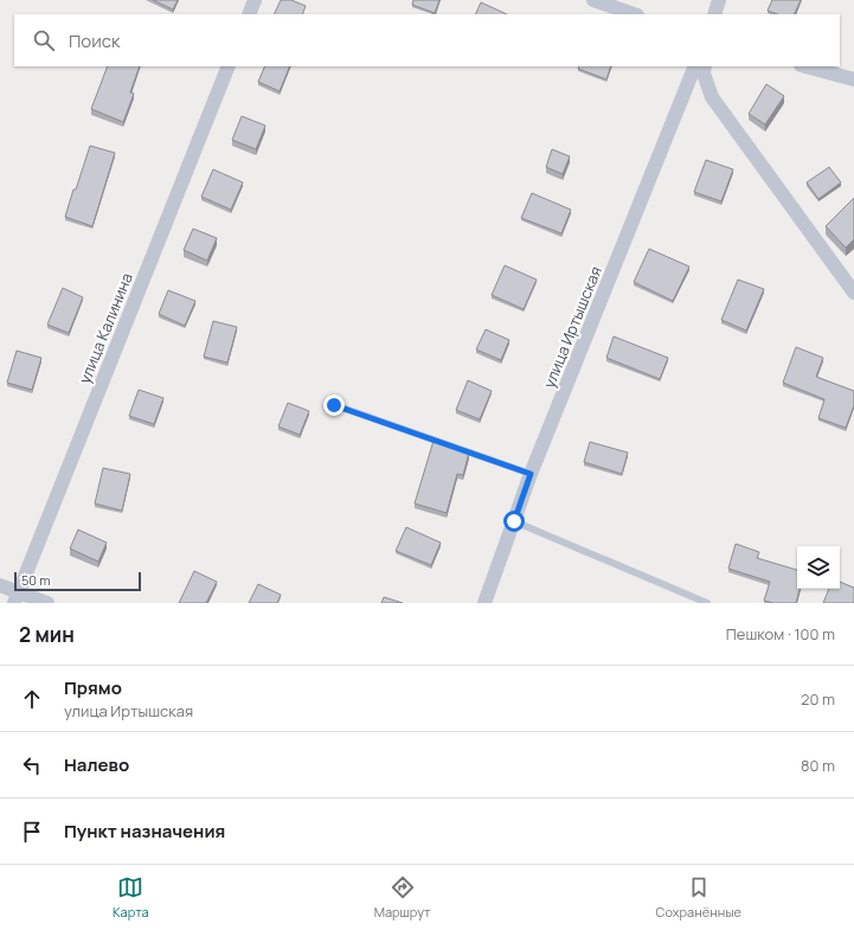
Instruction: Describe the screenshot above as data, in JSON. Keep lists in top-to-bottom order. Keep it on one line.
{"streets":{"street":["улица Иртышская","улица Калинина"]},"scale_bar":"50 m","page":{"search":"Поиск","scale":"50 m","heading":["2 мин","Пешком · 100 m"],"list":[["Прямо","улица Иртышская","20 m"],["Налево","80 m"],"Пункт назначения"],"nav":["Карта","Маршрут","Сохранённые"]}}
